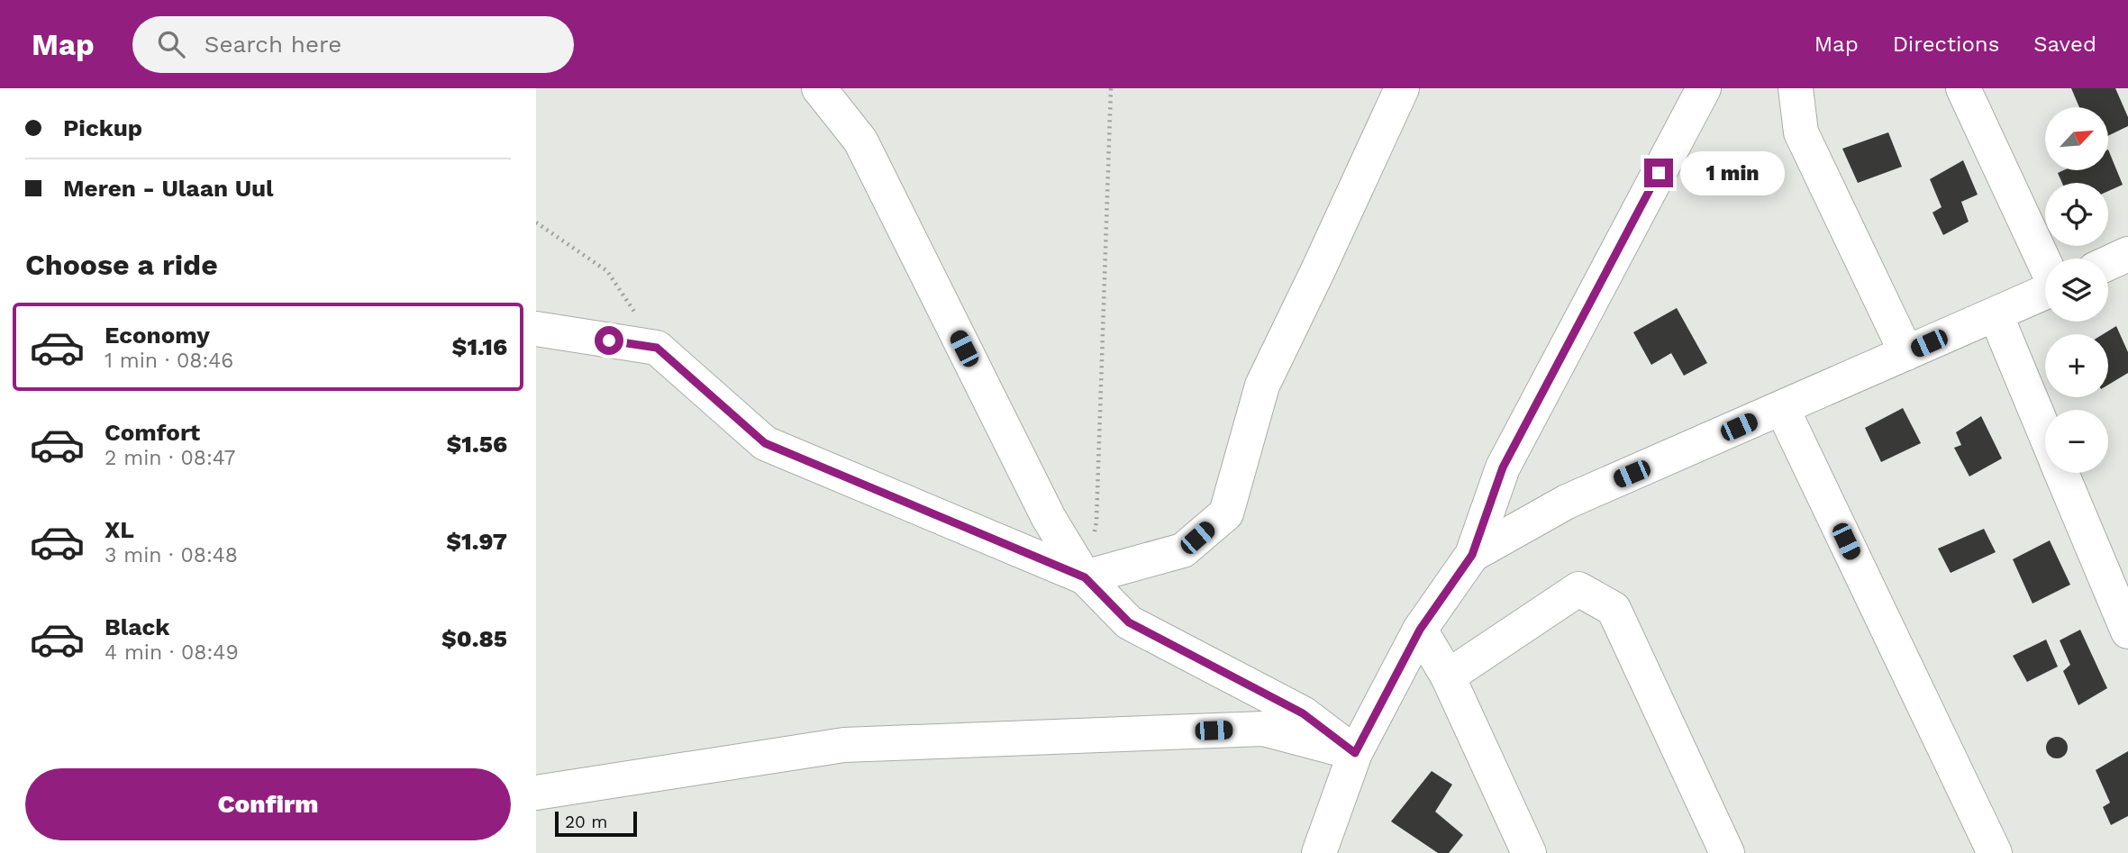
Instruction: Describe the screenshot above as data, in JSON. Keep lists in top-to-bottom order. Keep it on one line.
{"scale_bar":"20 m","north":"top right","page":{"header":"Map","search":"Search here","nav":["Map","Directions","Saved"],"banner":["Pickup","Meren - Ulaan Uul"],"map_buttons":["+","−"],"bubble":"1 min","heading":"Choose a ride","list":[{"name":"Economy","note":"1 min · 08:46","value":"$1.16"},{"name":"Comfort","note":"2 min · 08:47","value":"$1.56"},{"name":"XL","note":"3 min · 08:48","value":"$1.97"},{"name":"Black","note":"4 min · 08:49","value":"$0.85"}],"buttons":"Confirm","scale":"20 m"}}
